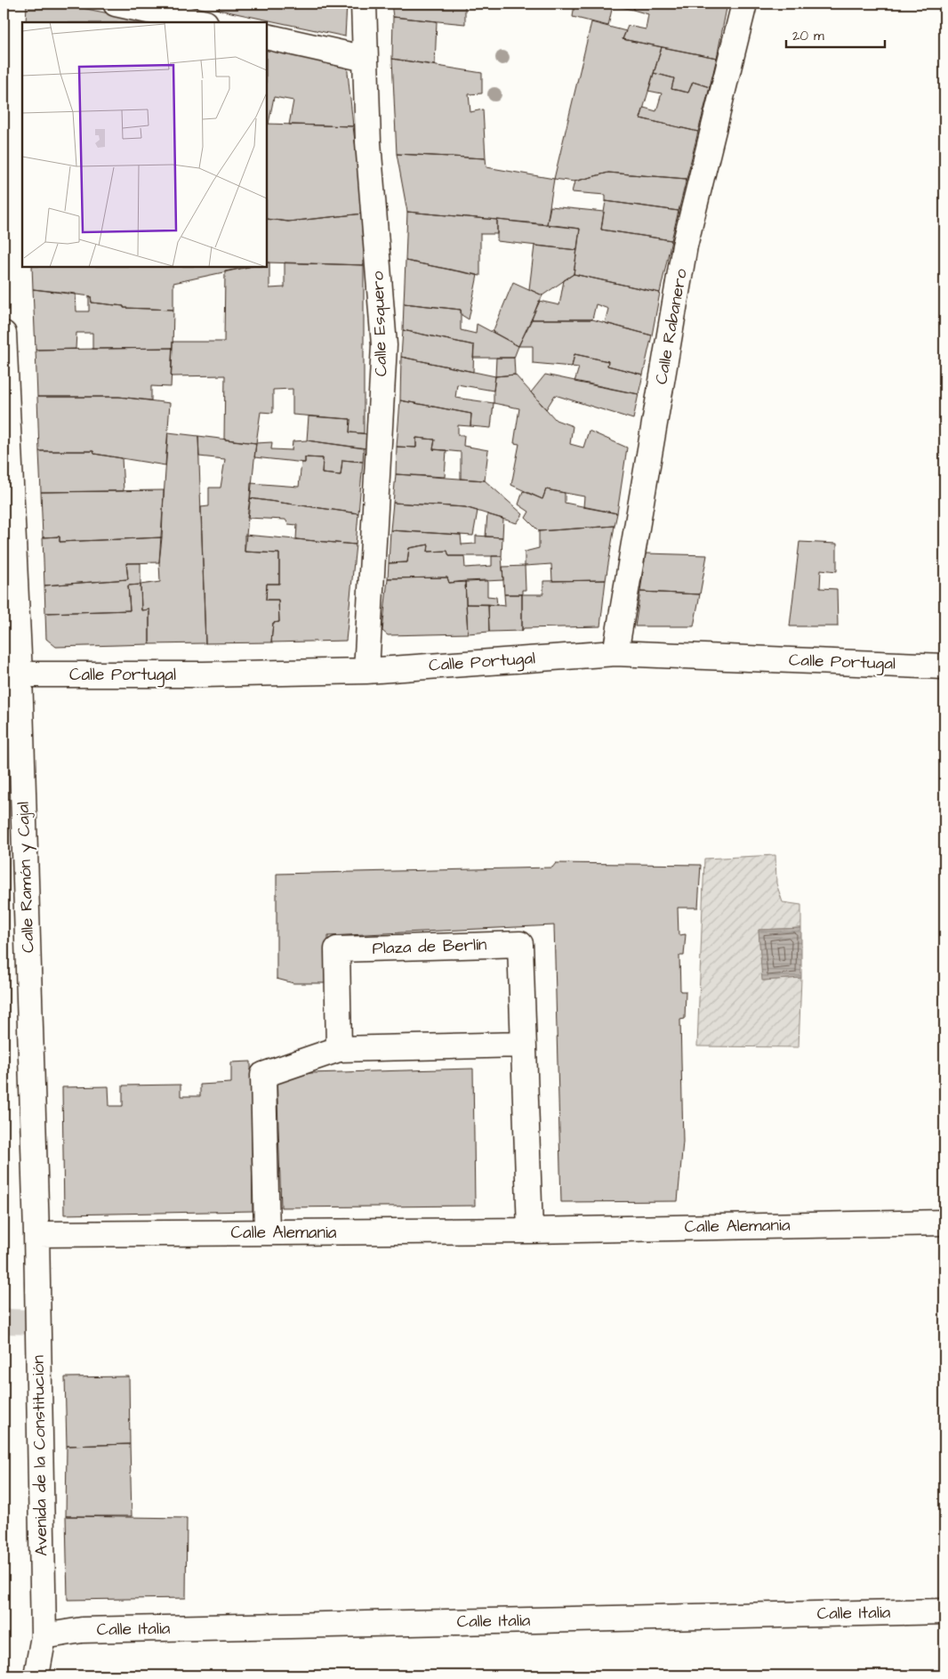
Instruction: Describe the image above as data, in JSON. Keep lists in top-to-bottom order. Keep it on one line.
{"streets":{"street":["Calle Esquero","Calle Rabanero","Calle Portugal","Calle Ramón y Cajal","Plaza de Berlín","Calle Alemania","Avenida de la Constitución","Calle Italia"]},"crossings":[["Calle Esquero","Calle Portugal"],["Calle Rabanero","Calle Portugal"],["Calle Portugal","Calle Ramón y Cajal"],["Calle Ramón y Cajal","Calle Alemania"],["Calle Ramón y Cajal","Avenida de la Constitución"],["Calle Alemania","Avenida de la Constitución"],["Avenida de la Constitución","Calle Italia"]],"scale_bar":"20 m"}
